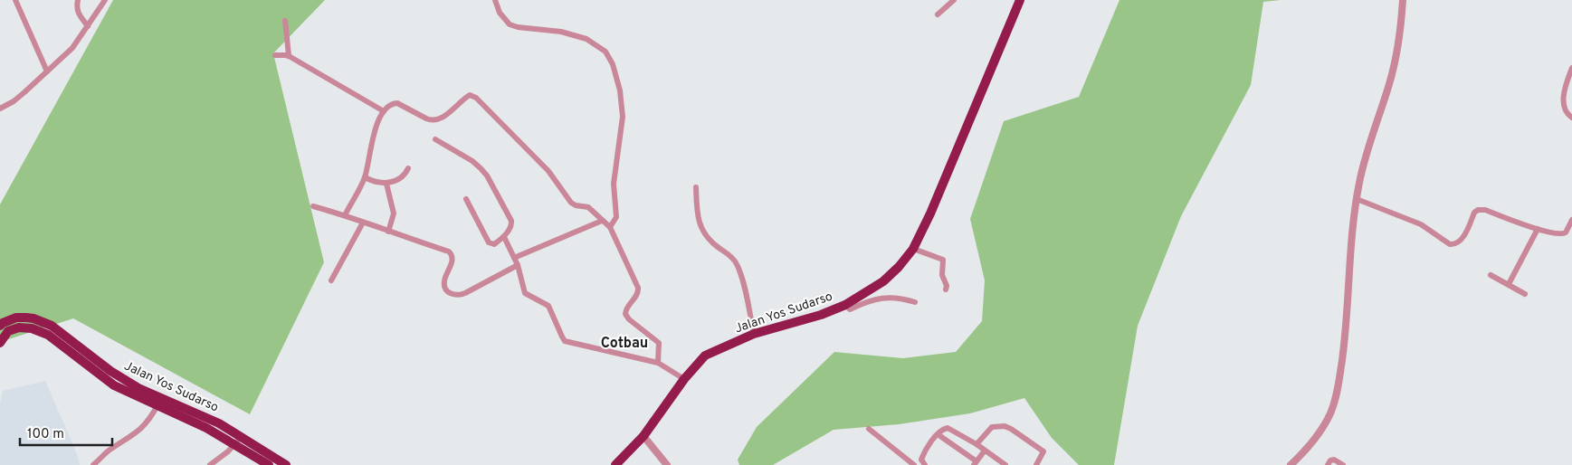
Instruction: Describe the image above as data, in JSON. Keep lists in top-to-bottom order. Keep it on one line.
{"streets":{"highway":["Jalan Yos Sudarso"]},"districts":["Cotbau"],"scale_bar":"100 m"}
